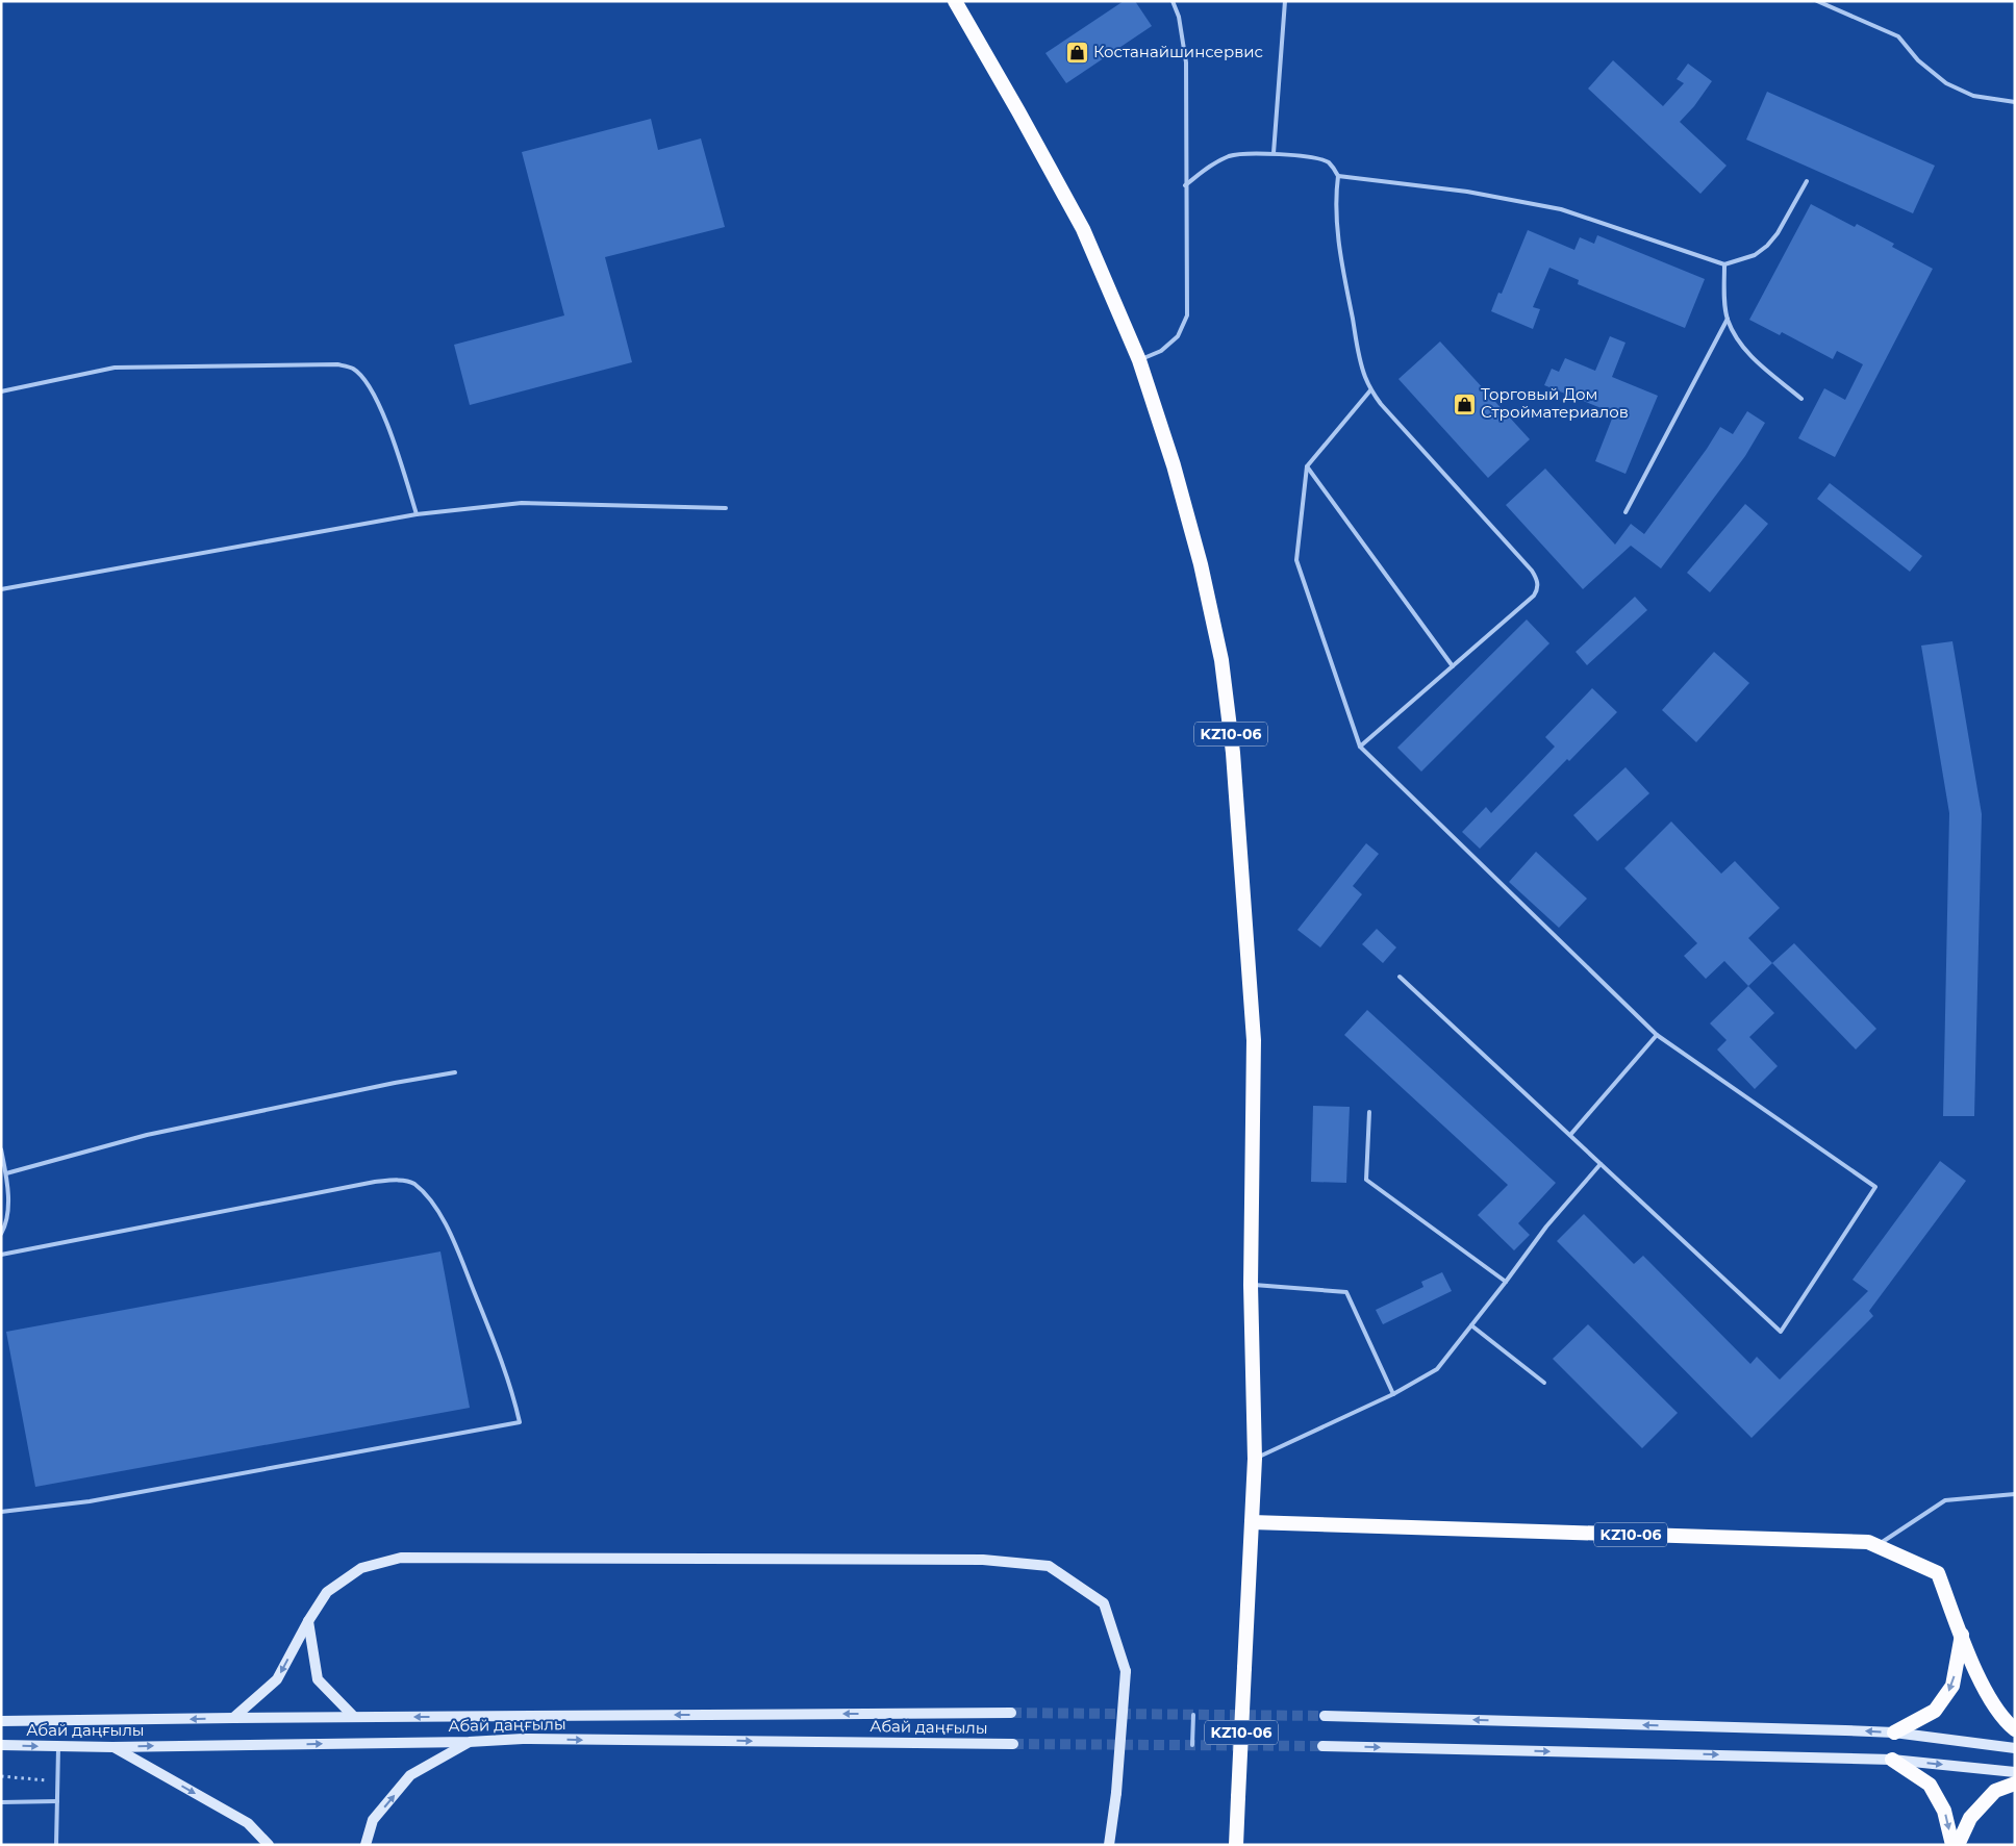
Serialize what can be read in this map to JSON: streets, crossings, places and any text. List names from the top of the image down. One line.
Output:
{"streets":{"highway":["KZ10-06"],"main road":["Абай даңғылы"]},"places":{"shop":["Костанайшинсервис","Торговый Дом Стройматериалов"]}}
